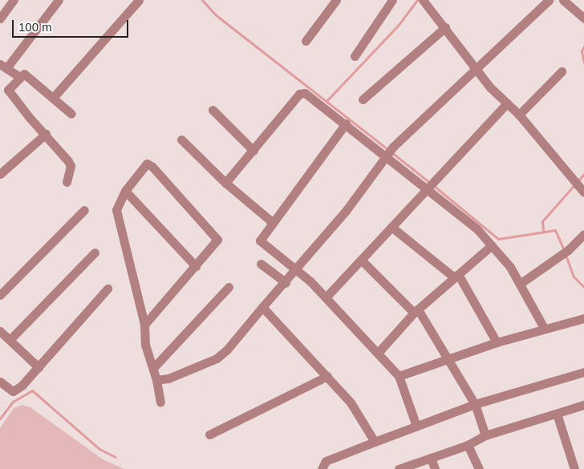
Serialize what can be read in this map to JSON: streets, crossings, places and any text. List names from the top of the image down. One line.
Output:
{"scale_bar":"100 m"}
